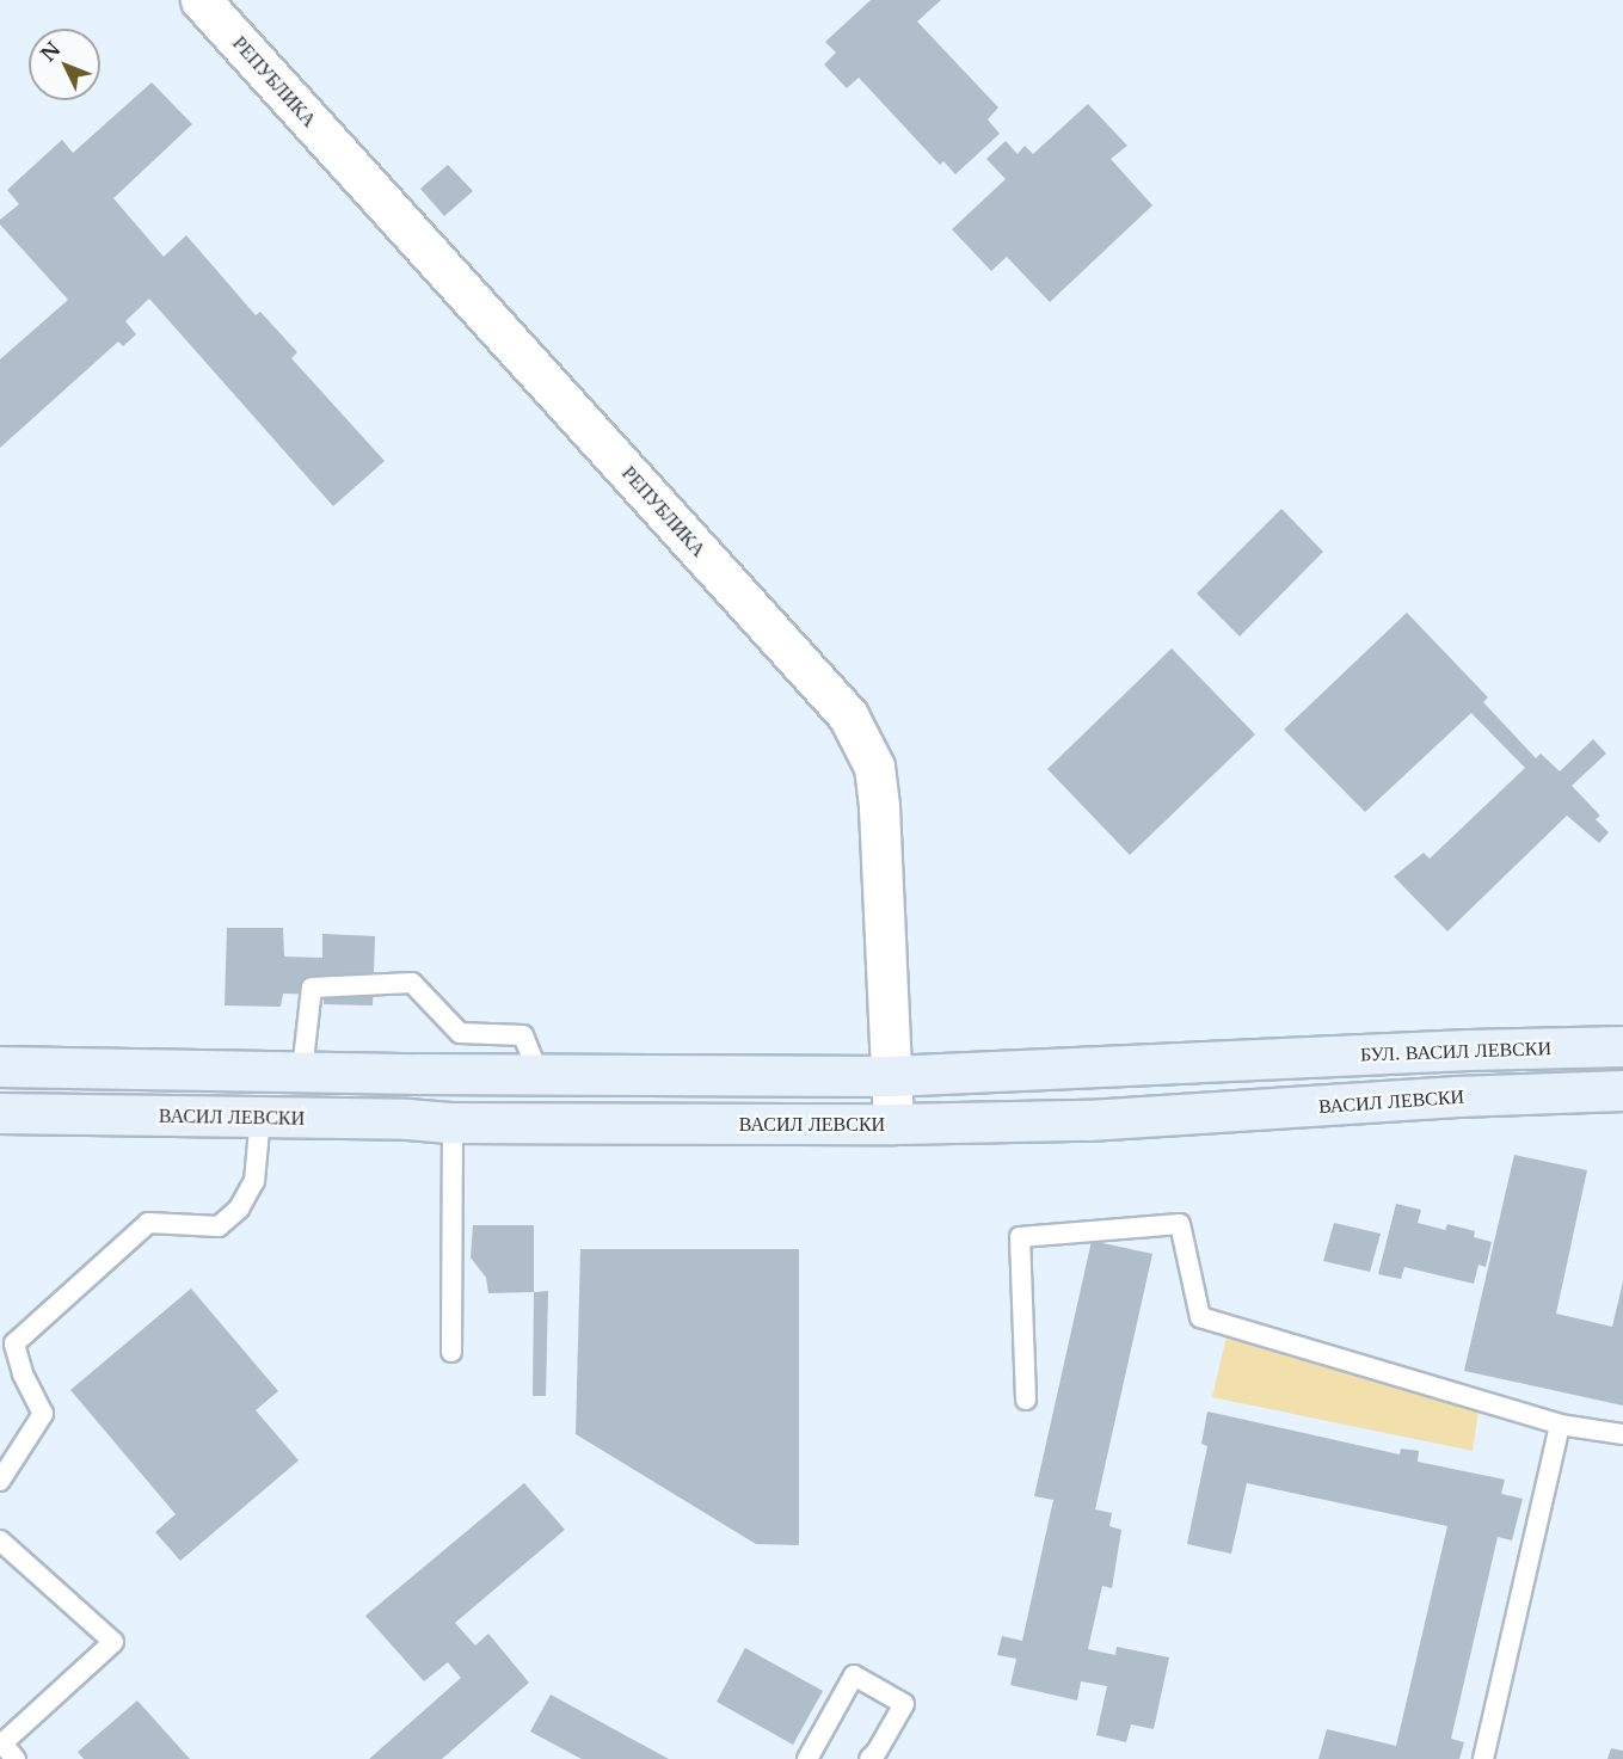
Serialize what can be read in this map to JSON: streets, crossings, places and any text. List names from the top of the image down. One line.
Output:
{"streets":{"main road":["БУЛ. ВАСИЛ ЛЕВСКИ","ВАСИЛ ЛЕВСКИ"],"street":["РЕПУБЛИКА"]},"crossings":[["РЕПУБЛИКА","БУЛ. ВАСИЛ ЛЕВСКИ"],["РЕПУБЛИКА","ВАСИЛ ЛЕВСКИ"]],"north":"top left"}
